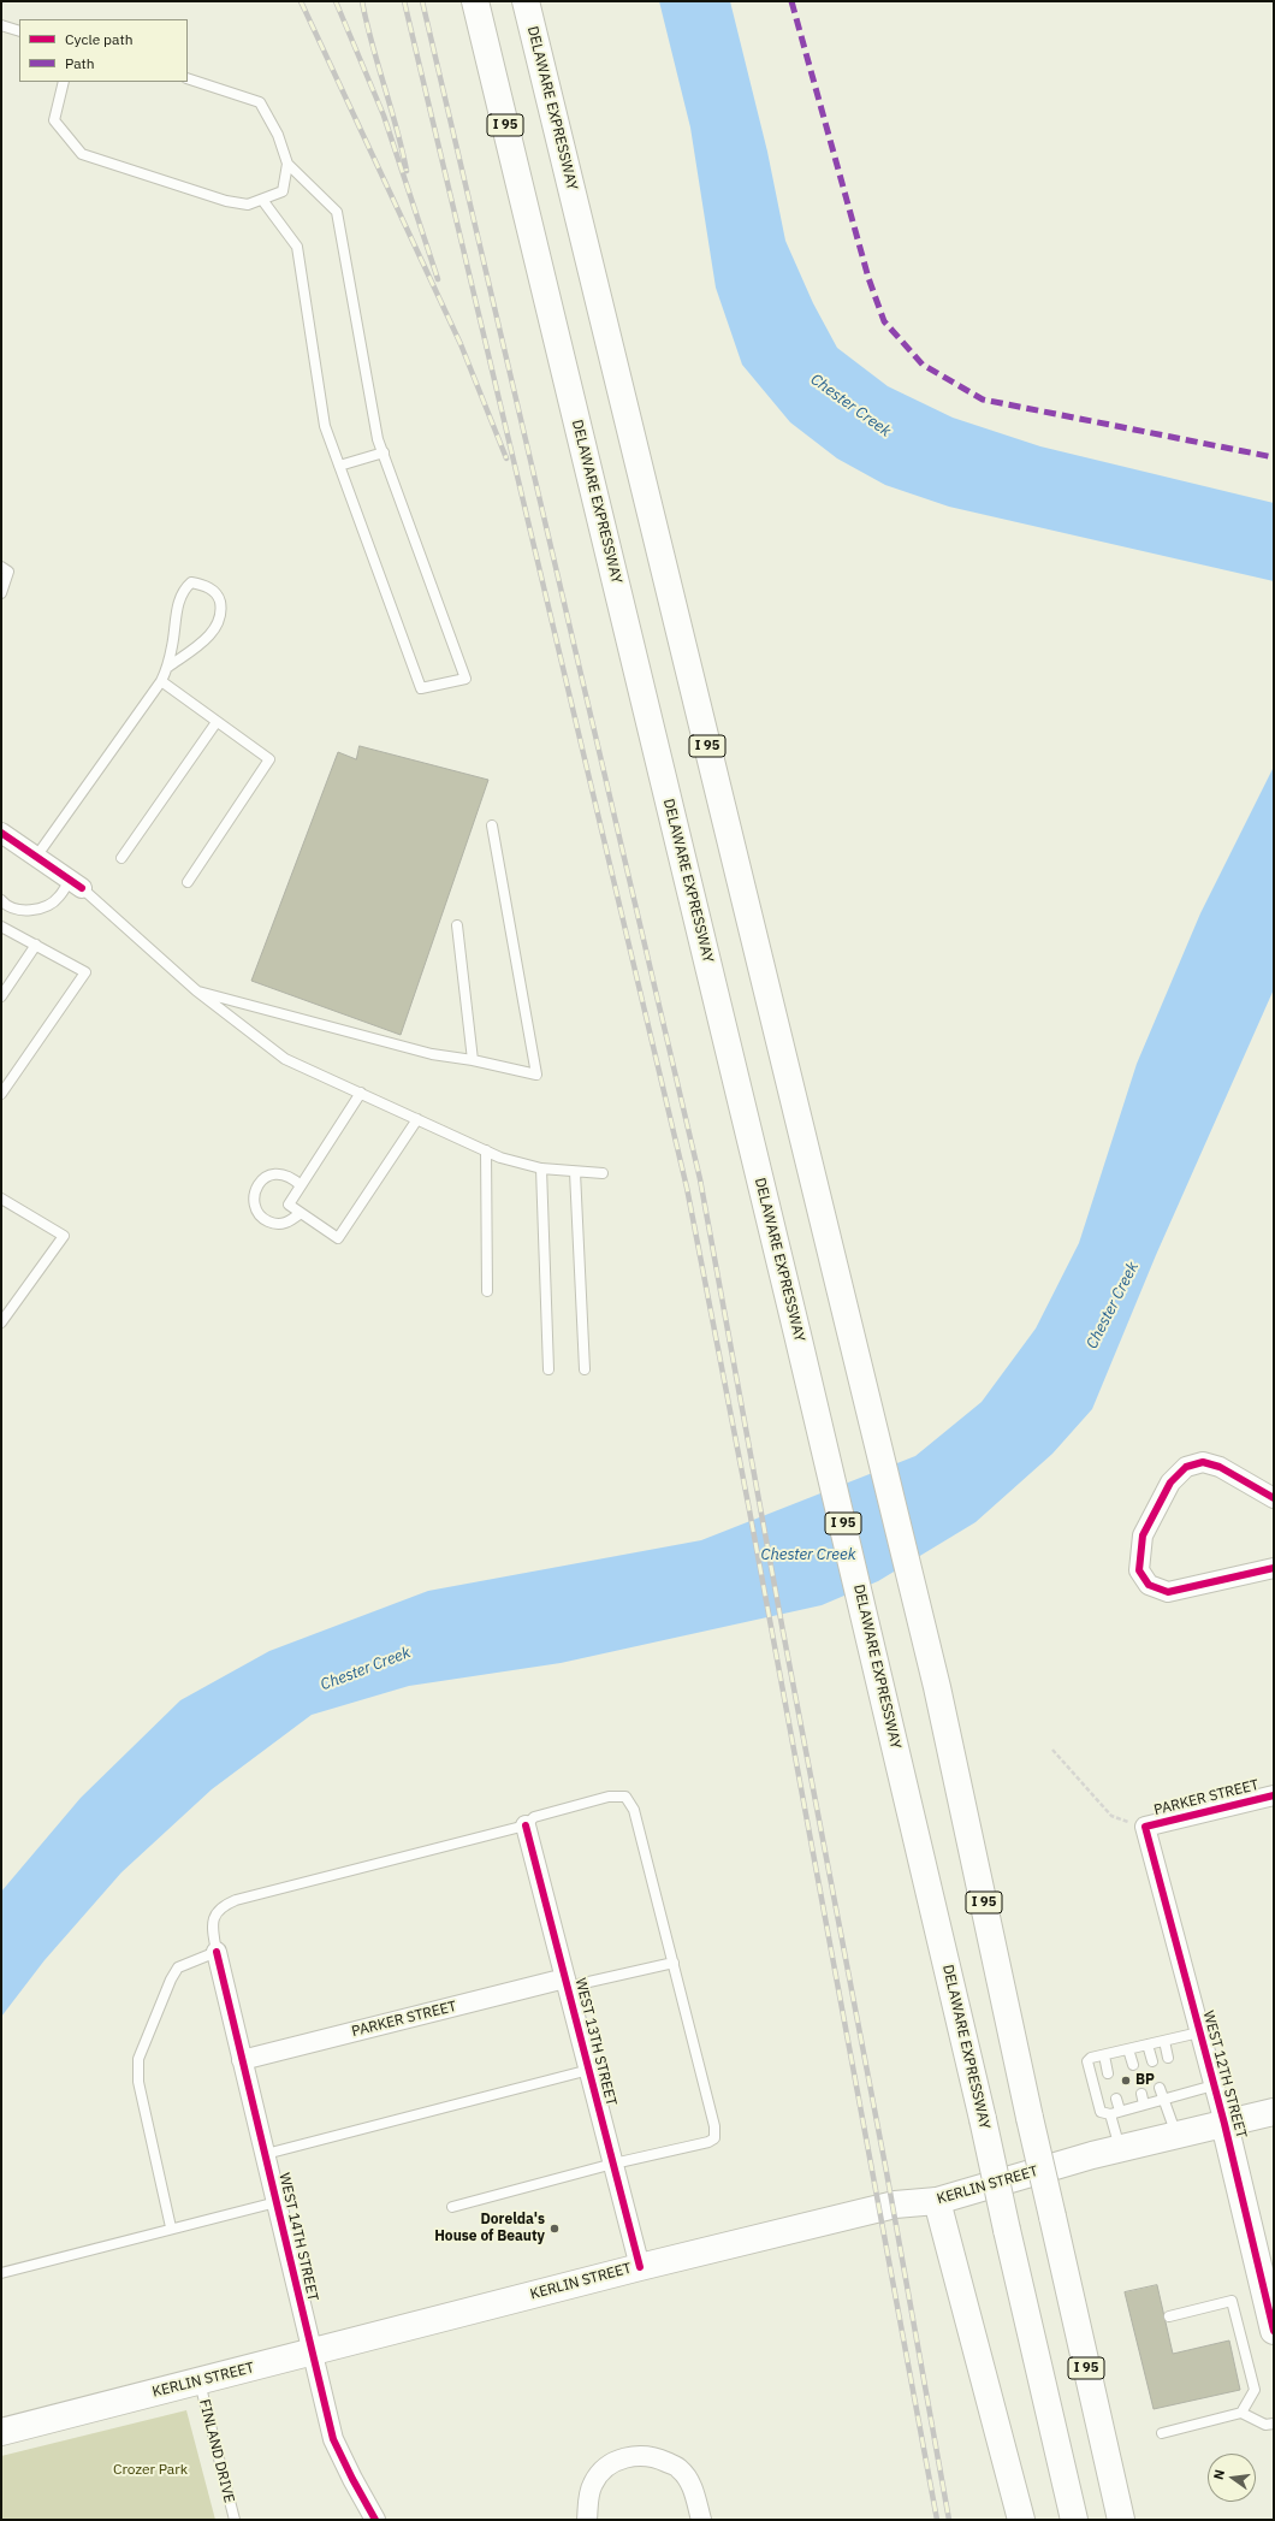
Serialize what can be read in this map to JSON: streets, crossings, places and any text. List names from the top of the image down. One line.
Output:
{"streets":{"main road":["DELAWARE EXPRESSWAY","I 95","WEST 12TH STREET","KERLIN STREET"],"street":["PARKER STREET","WEST 13TH STREET","WEST 14TH STREET"],"lane":["FINLAND DRIVE"]},"crossings":[["PARKER STREET","WEST 13TH STREET"],["PARKER STREET","WEST 12TH STREET"],["PARKER STREET","WEST 14TH STREET"],["WEST 13TH STREET","KERLIN STREET"],["WEST 12TH STREET","KERLIN STREET"],["KERLIN STREET","WEST 14TH STREET"],["KERLIN STREET","FINLAND DRIVE"]],"water":["Chester Creek"],"parks":["Crozer Park"],"places":["BP","Dorelda's House of Beauty"],"legend":["Cycle path","Path"],"north":"left"}
